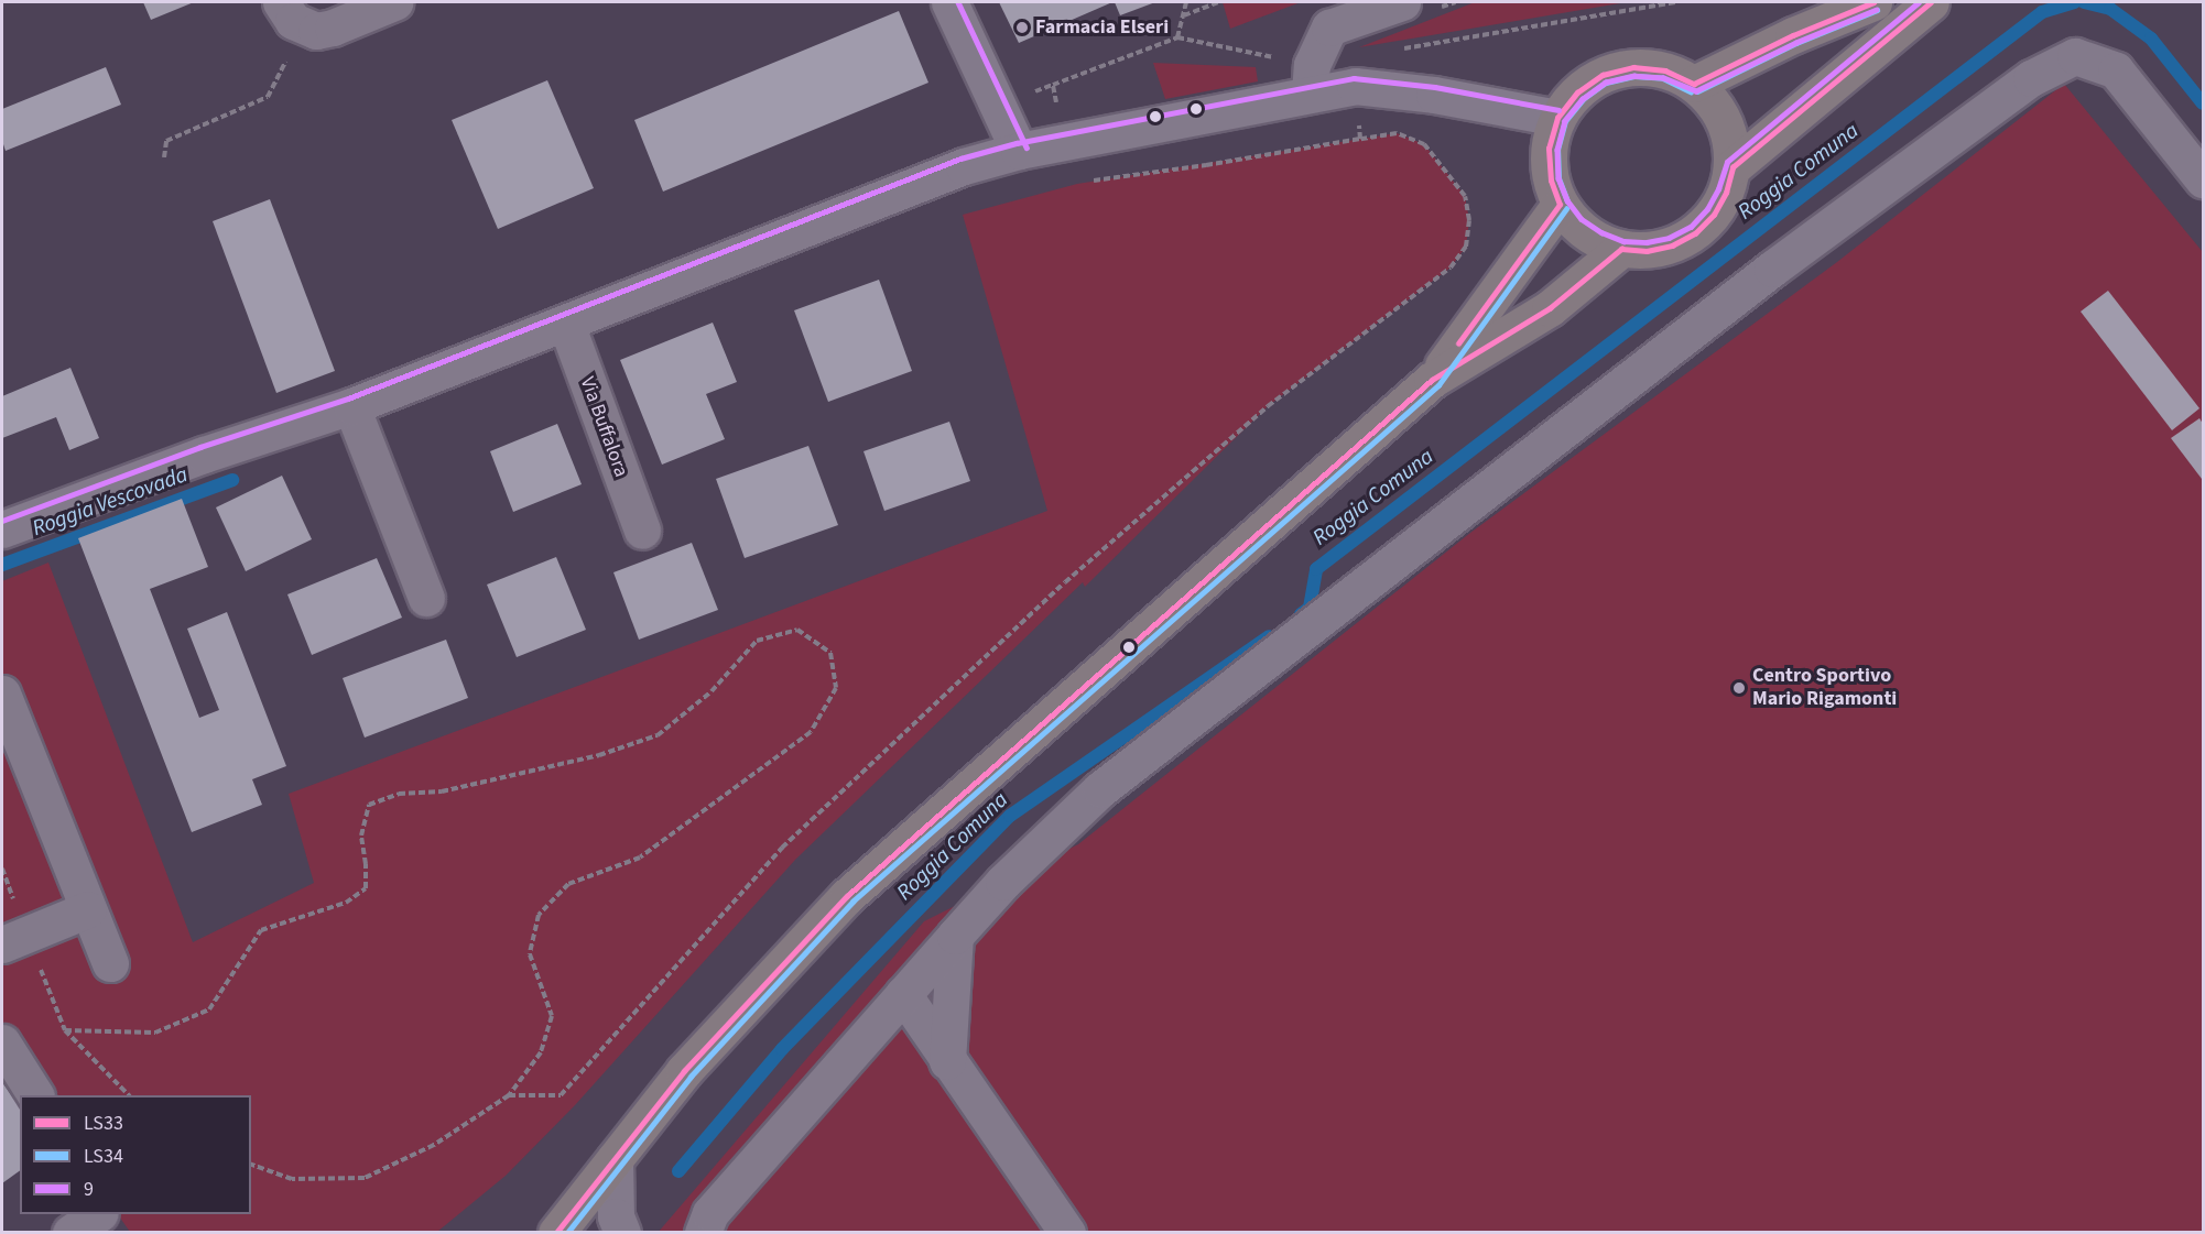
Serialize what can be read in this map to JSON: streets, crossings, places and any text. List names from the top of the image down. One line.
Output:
{"streets":{"street":["Via Buffalora"]},"water":["Roggia Comuna","Roggia Vescovada"],"places":["Farmacia Elseri","Centro Sportivo Mario Rigamonti"],"lines":["transit line LS33","transit line 9","transit line LS34"],"legend":["LS33","LS34","9"]}
